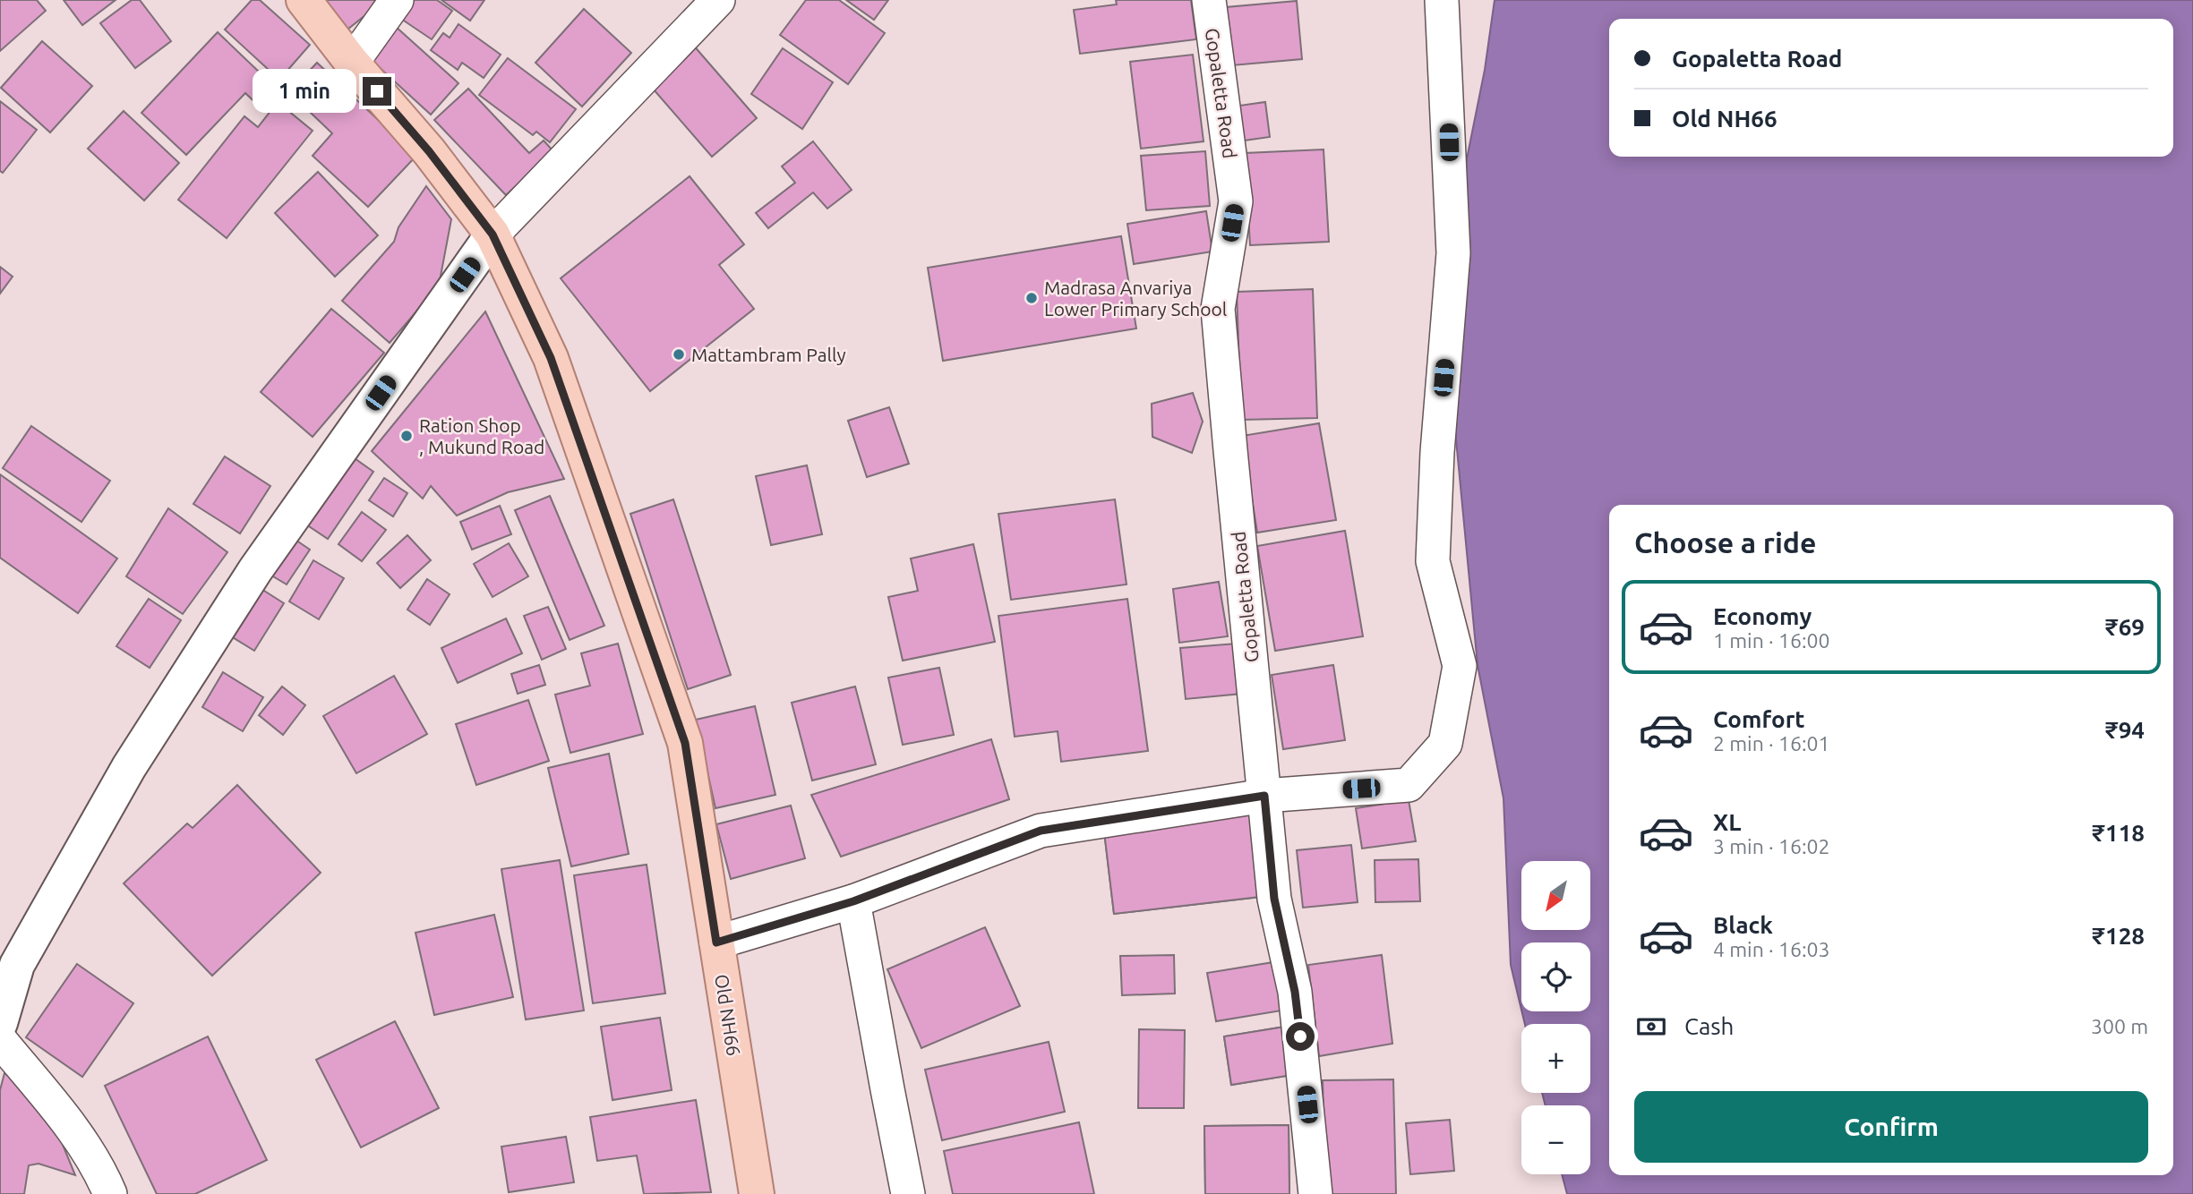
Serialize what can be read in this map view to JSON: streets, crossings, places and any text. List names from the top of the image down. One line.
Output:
{"streets":{"main road":["Old NH66"],"street":["Gopaletta Road"]},"places":["Madrasa Anvariya Lower Primary School","Mattambram Pally","Ration Shop , Mukund Road"],"north":"bottom left","page":{"banner":["Gopaletta Road","Old NH66"],"bubble":"1 min","heading":"Choose a ride","list":[{"name":"Economy","note":"1 min · 16:00","value":"₹69"},{"name":"Comfort","note":"2 min · 16:01","value":"₹94"},{"name":"XL","note":"3 min · 16:02","value":"₹118"},{"name":"Black","note":"4 min · 16:03","value":"₹128"}],"map_buttons":["+","−"],"pay":["Cash","300 m"],"buttons":"Confirm"}}
